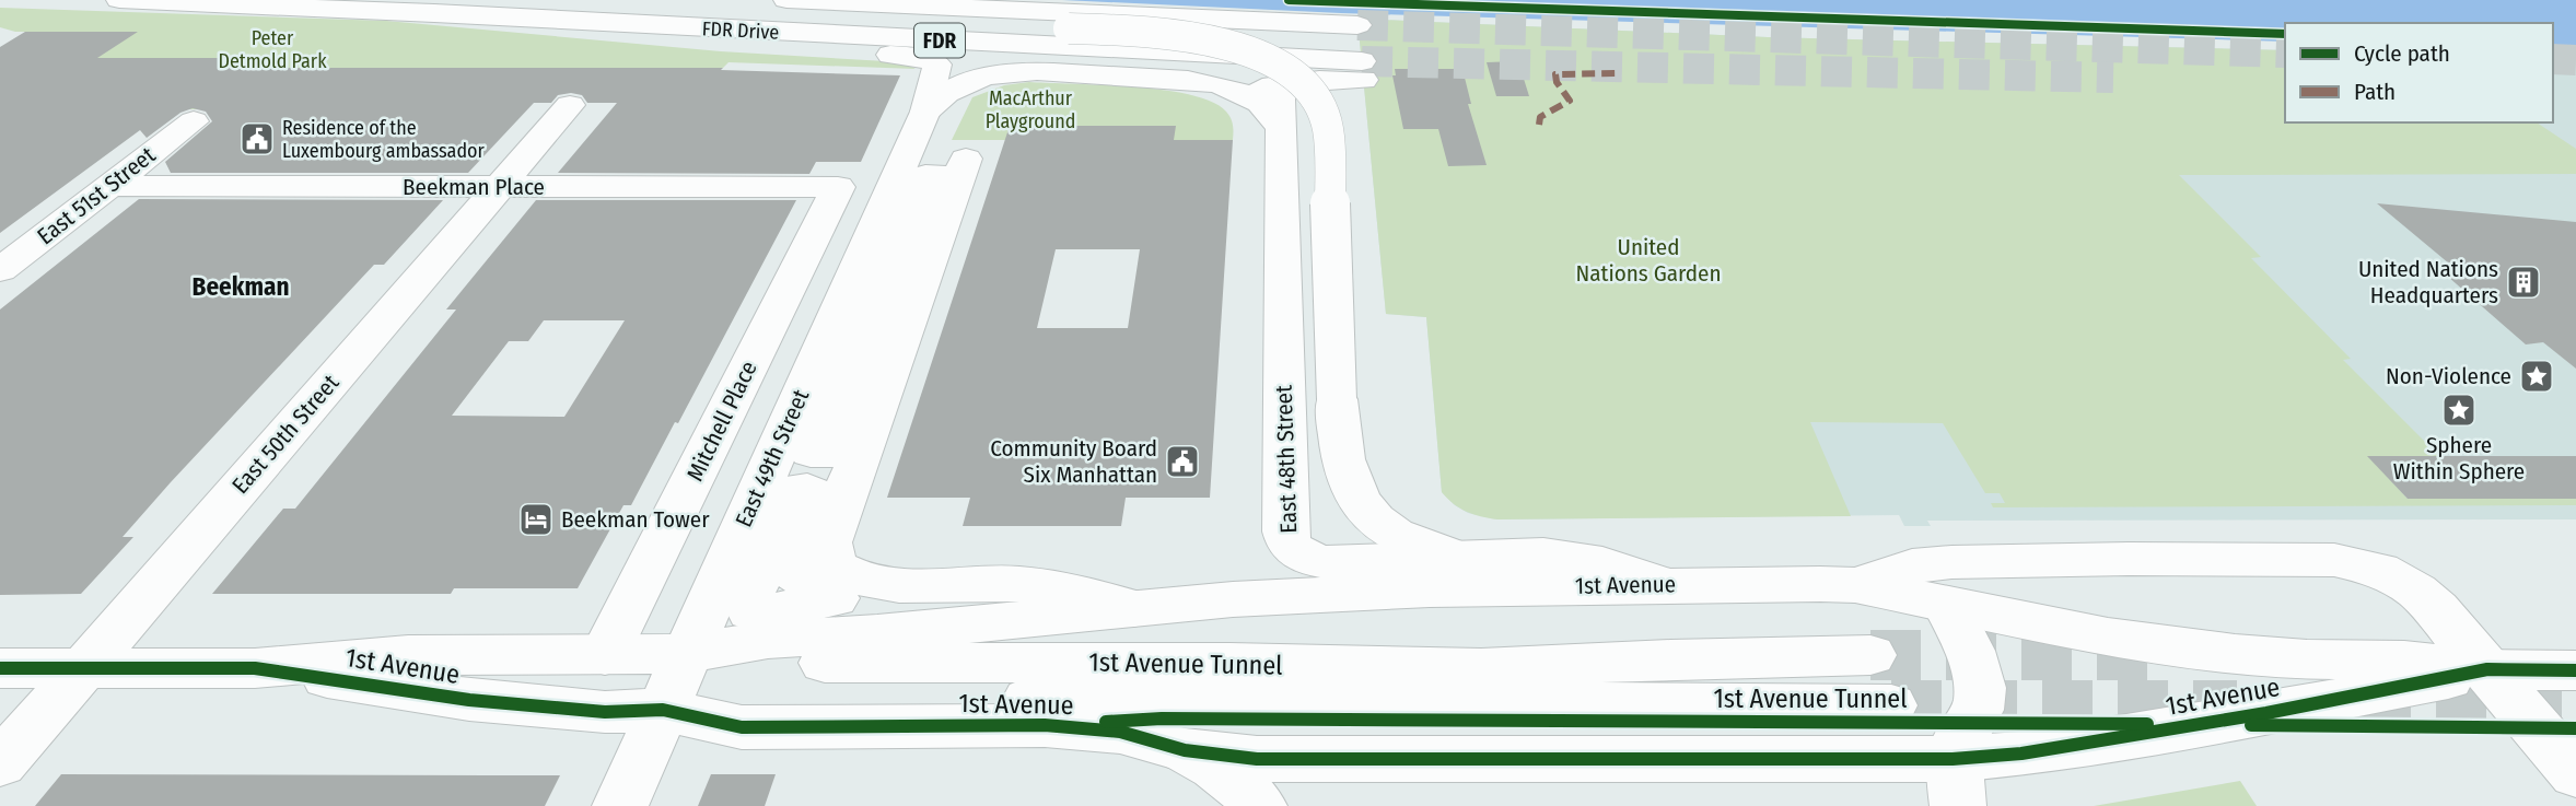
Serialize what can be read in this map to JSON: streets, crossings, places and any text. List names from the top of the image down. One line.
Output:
{"streets":{"main road":["FDR Drive","FDR","Beekman Place","East 51st Street","Mitchell Place","East 50th Street","East 49th Street","East 48th Street","1st Avenue","1st Avenue Tunnel"]},"crossings":[["FDR Drive","East 48th Street"],["Beekman Place","East 51st Street"],["Beekman Place","Mitchell Place"],["Beekman Place","East 50th Street"],["Mitchell Place","1st Avenue"],["East 50th Street","1st Avenue"],["East 49th Street","1st Avenue"],["East 49th Street","1st Avenue Tunnel"],["East 48th Street","1st Avenue"],["1st Avenue","1st Avenue Tunnel"]],"districts":["Beekman"],"parks":["Peter Detmold Park","MacArthur Playground","United Nations Garden"],"places":{"public building":["Residence of the Luxembourg ambassador","Community Board Six Manhattan"],"building":["United Nations Headquarters"],"place":["Non-Violence","Sphere Within Sphere"],"hotel":["Beekman Tower"]},"legend":["Cycle path","Path"]}
